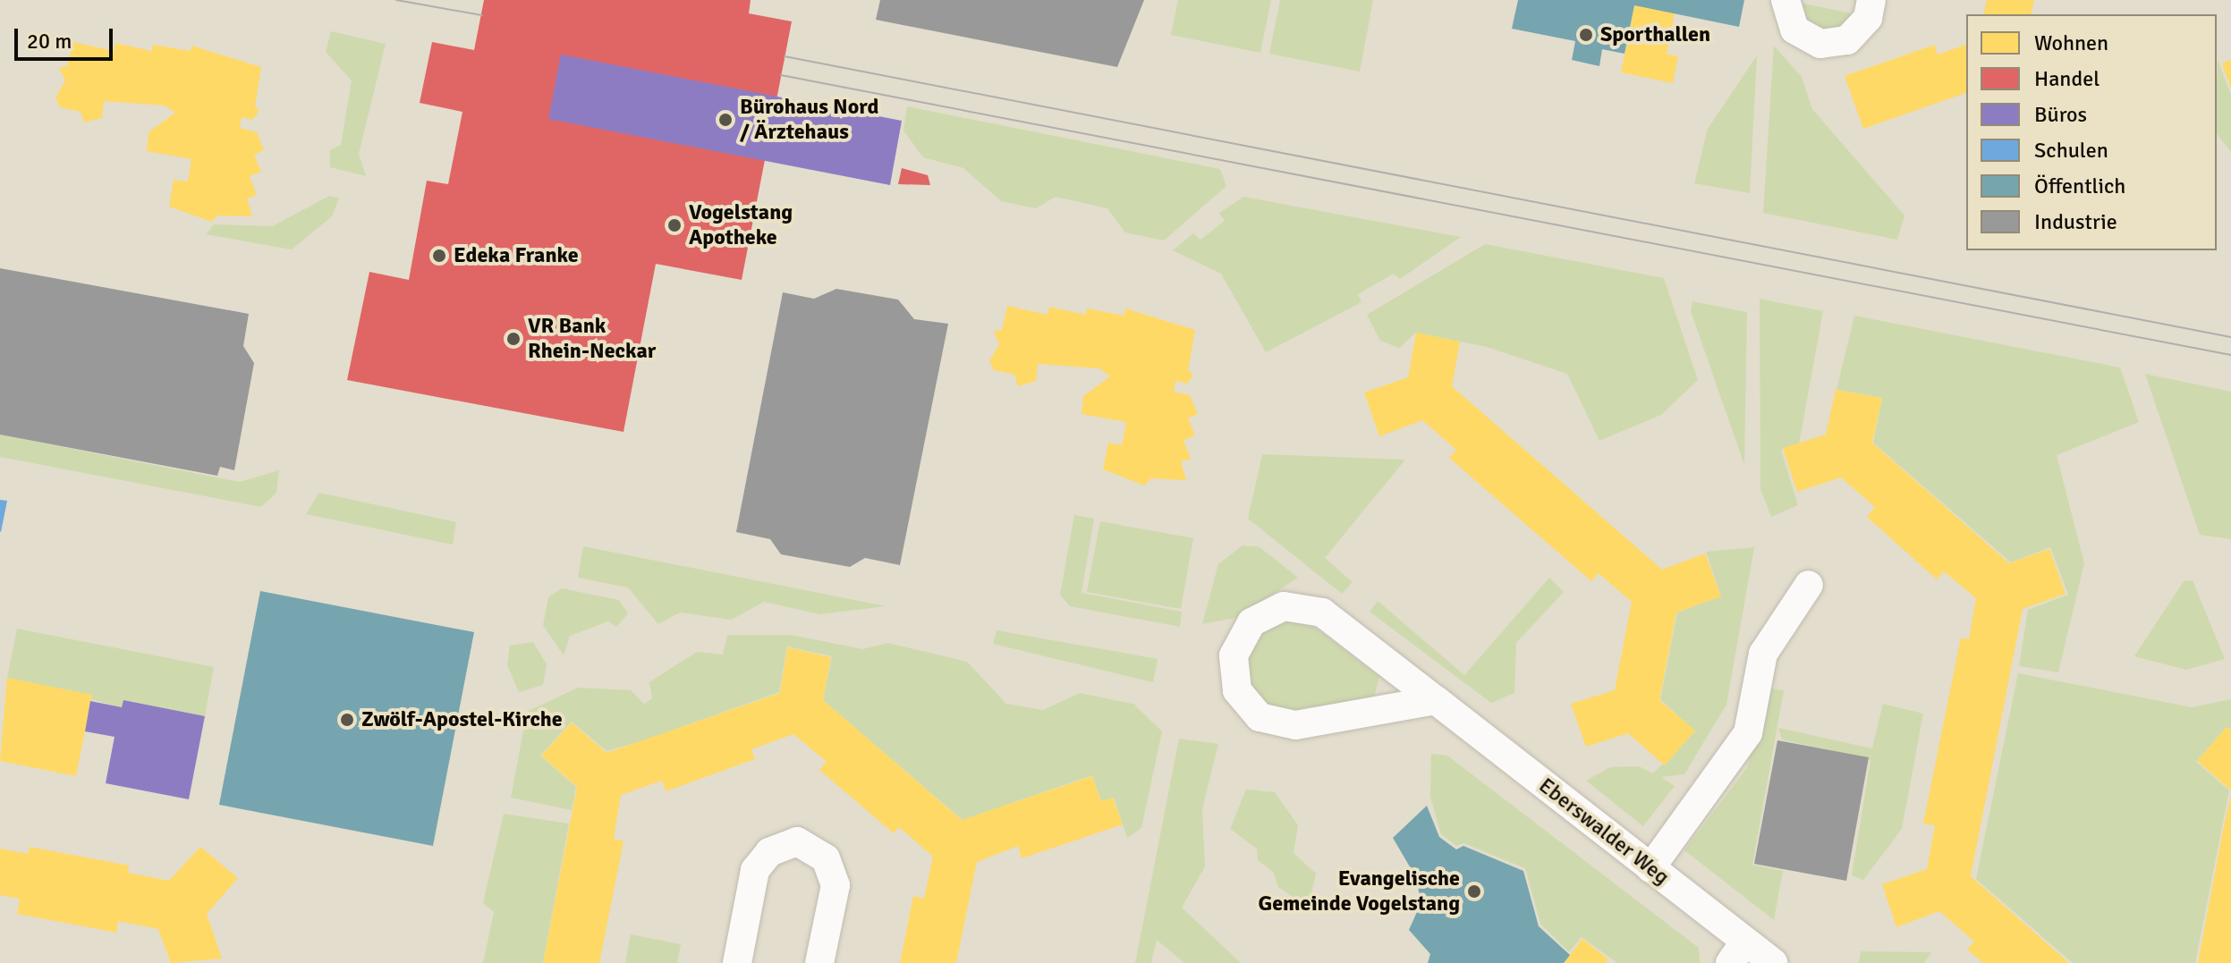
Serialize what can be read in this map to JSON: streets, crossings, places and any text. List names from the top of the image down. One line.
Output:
{"streets":{"street":["Eberswalder Weg"]},"places":["Sporthallen","Bürohaus Nord / Ärztehaus","Vogelstang Apotheke","Edeka Franke","VR Bank Rhein-Neckar","Zwölf-Apostel-Kirche","Evangelische Gemeinde Vogelstang"],"legend":["Wohnen","Handel","Büros","Schulen","Öffentlich","Industrie"],"scale_bar":"20 m"}
